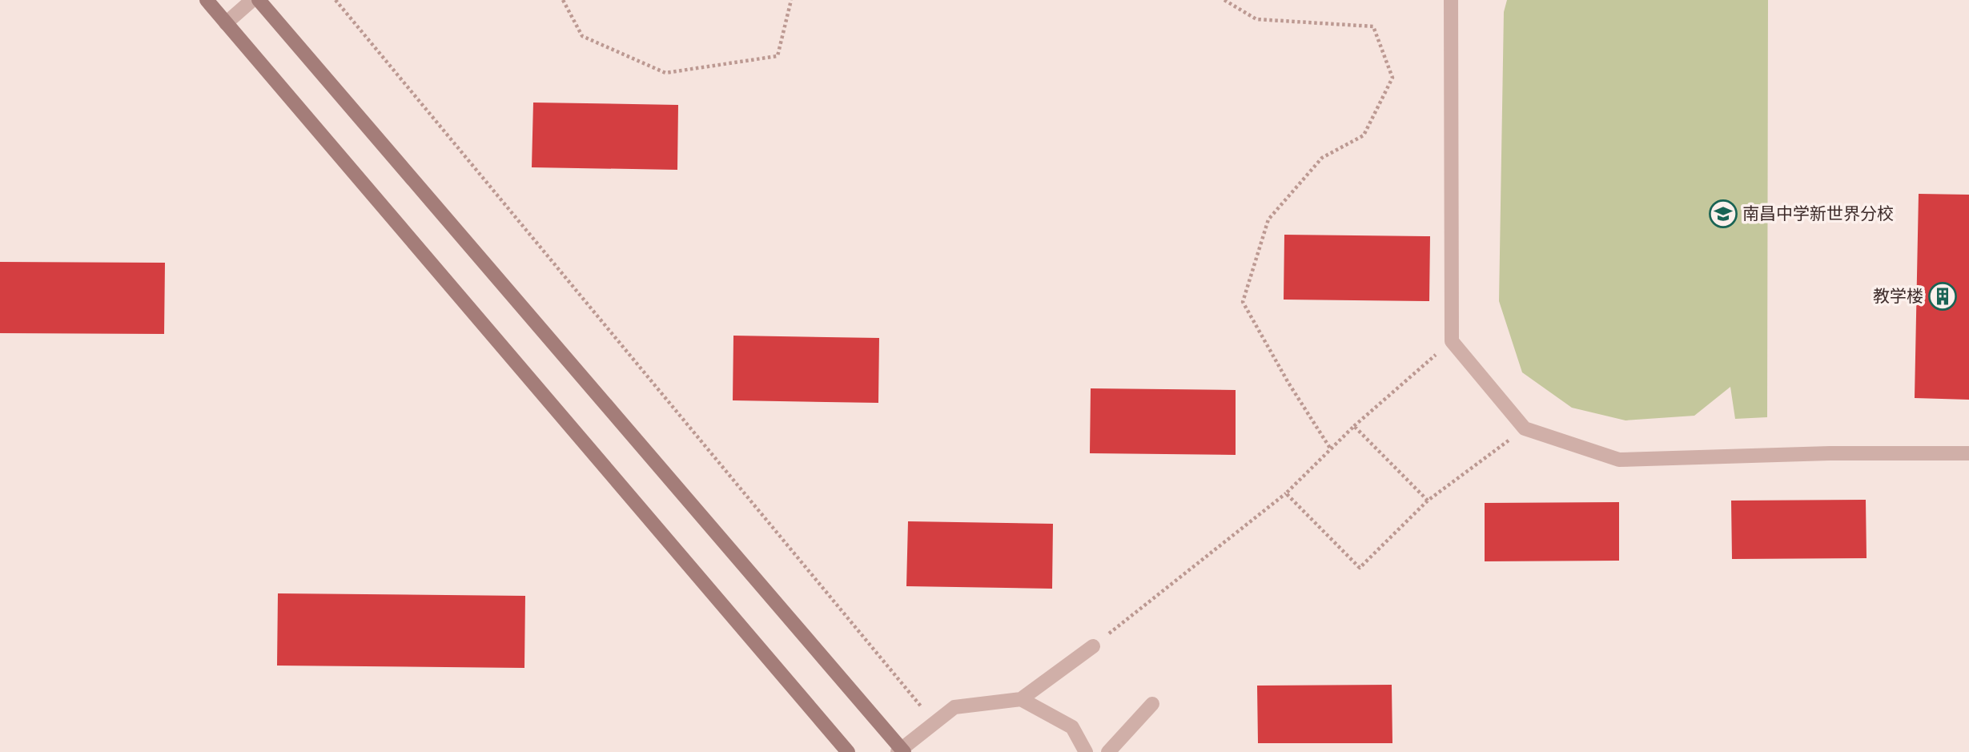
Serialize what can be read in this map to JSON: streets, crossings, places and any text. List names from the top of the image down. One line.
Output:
{"places":{"school or university":["南昌中学新世界分校"],"building":["教学楼"]}}
